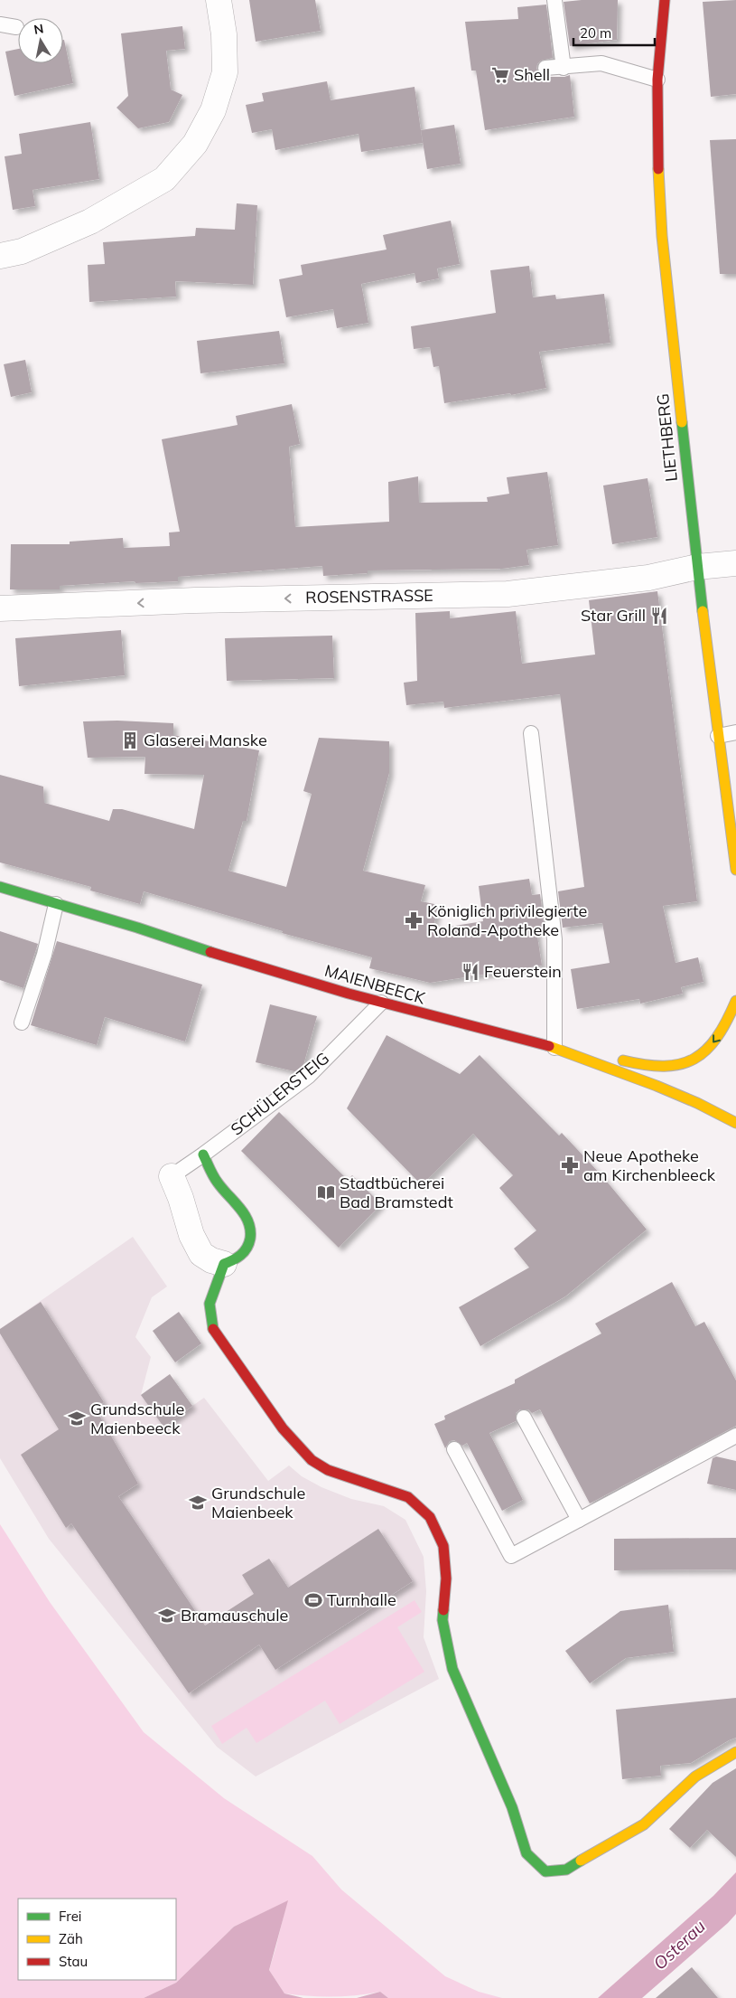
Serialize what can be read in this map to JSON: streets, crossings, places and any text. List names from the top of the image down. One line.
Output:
{"streets":{"street":["LIETHBERG","ROSENSTRASSE","MAIENBEECK"],"lane":["SCHÜLERSTEIG"]},"crossings":[["LIETHBERG","ROSENSTRASSE"],["MAIENBEECK","SCHÜLERSTEIG"]],"one_way":["ROSENSTRASSE"],"water":["Osterau"],"places":{"supermarket":["Shell"],"restaurant":["Star Grill","Feuerstein"],"building":["Glaserei Manske"],"pharmacy":["Königlich privilegierte Roland-Apotheke","Neue Apotheke am Kirchenbleeck"],"library":["Stadtbücherei Bad Bramstedt"],"school or university":["Grundschule Maienbeeck","Grundschule Maienbeek","Bramauschule"],"sports":["Turnhalle"]},"legend":["Frei","Zäh","Stau"],"scale_bar":"20 m","north":"top"}
